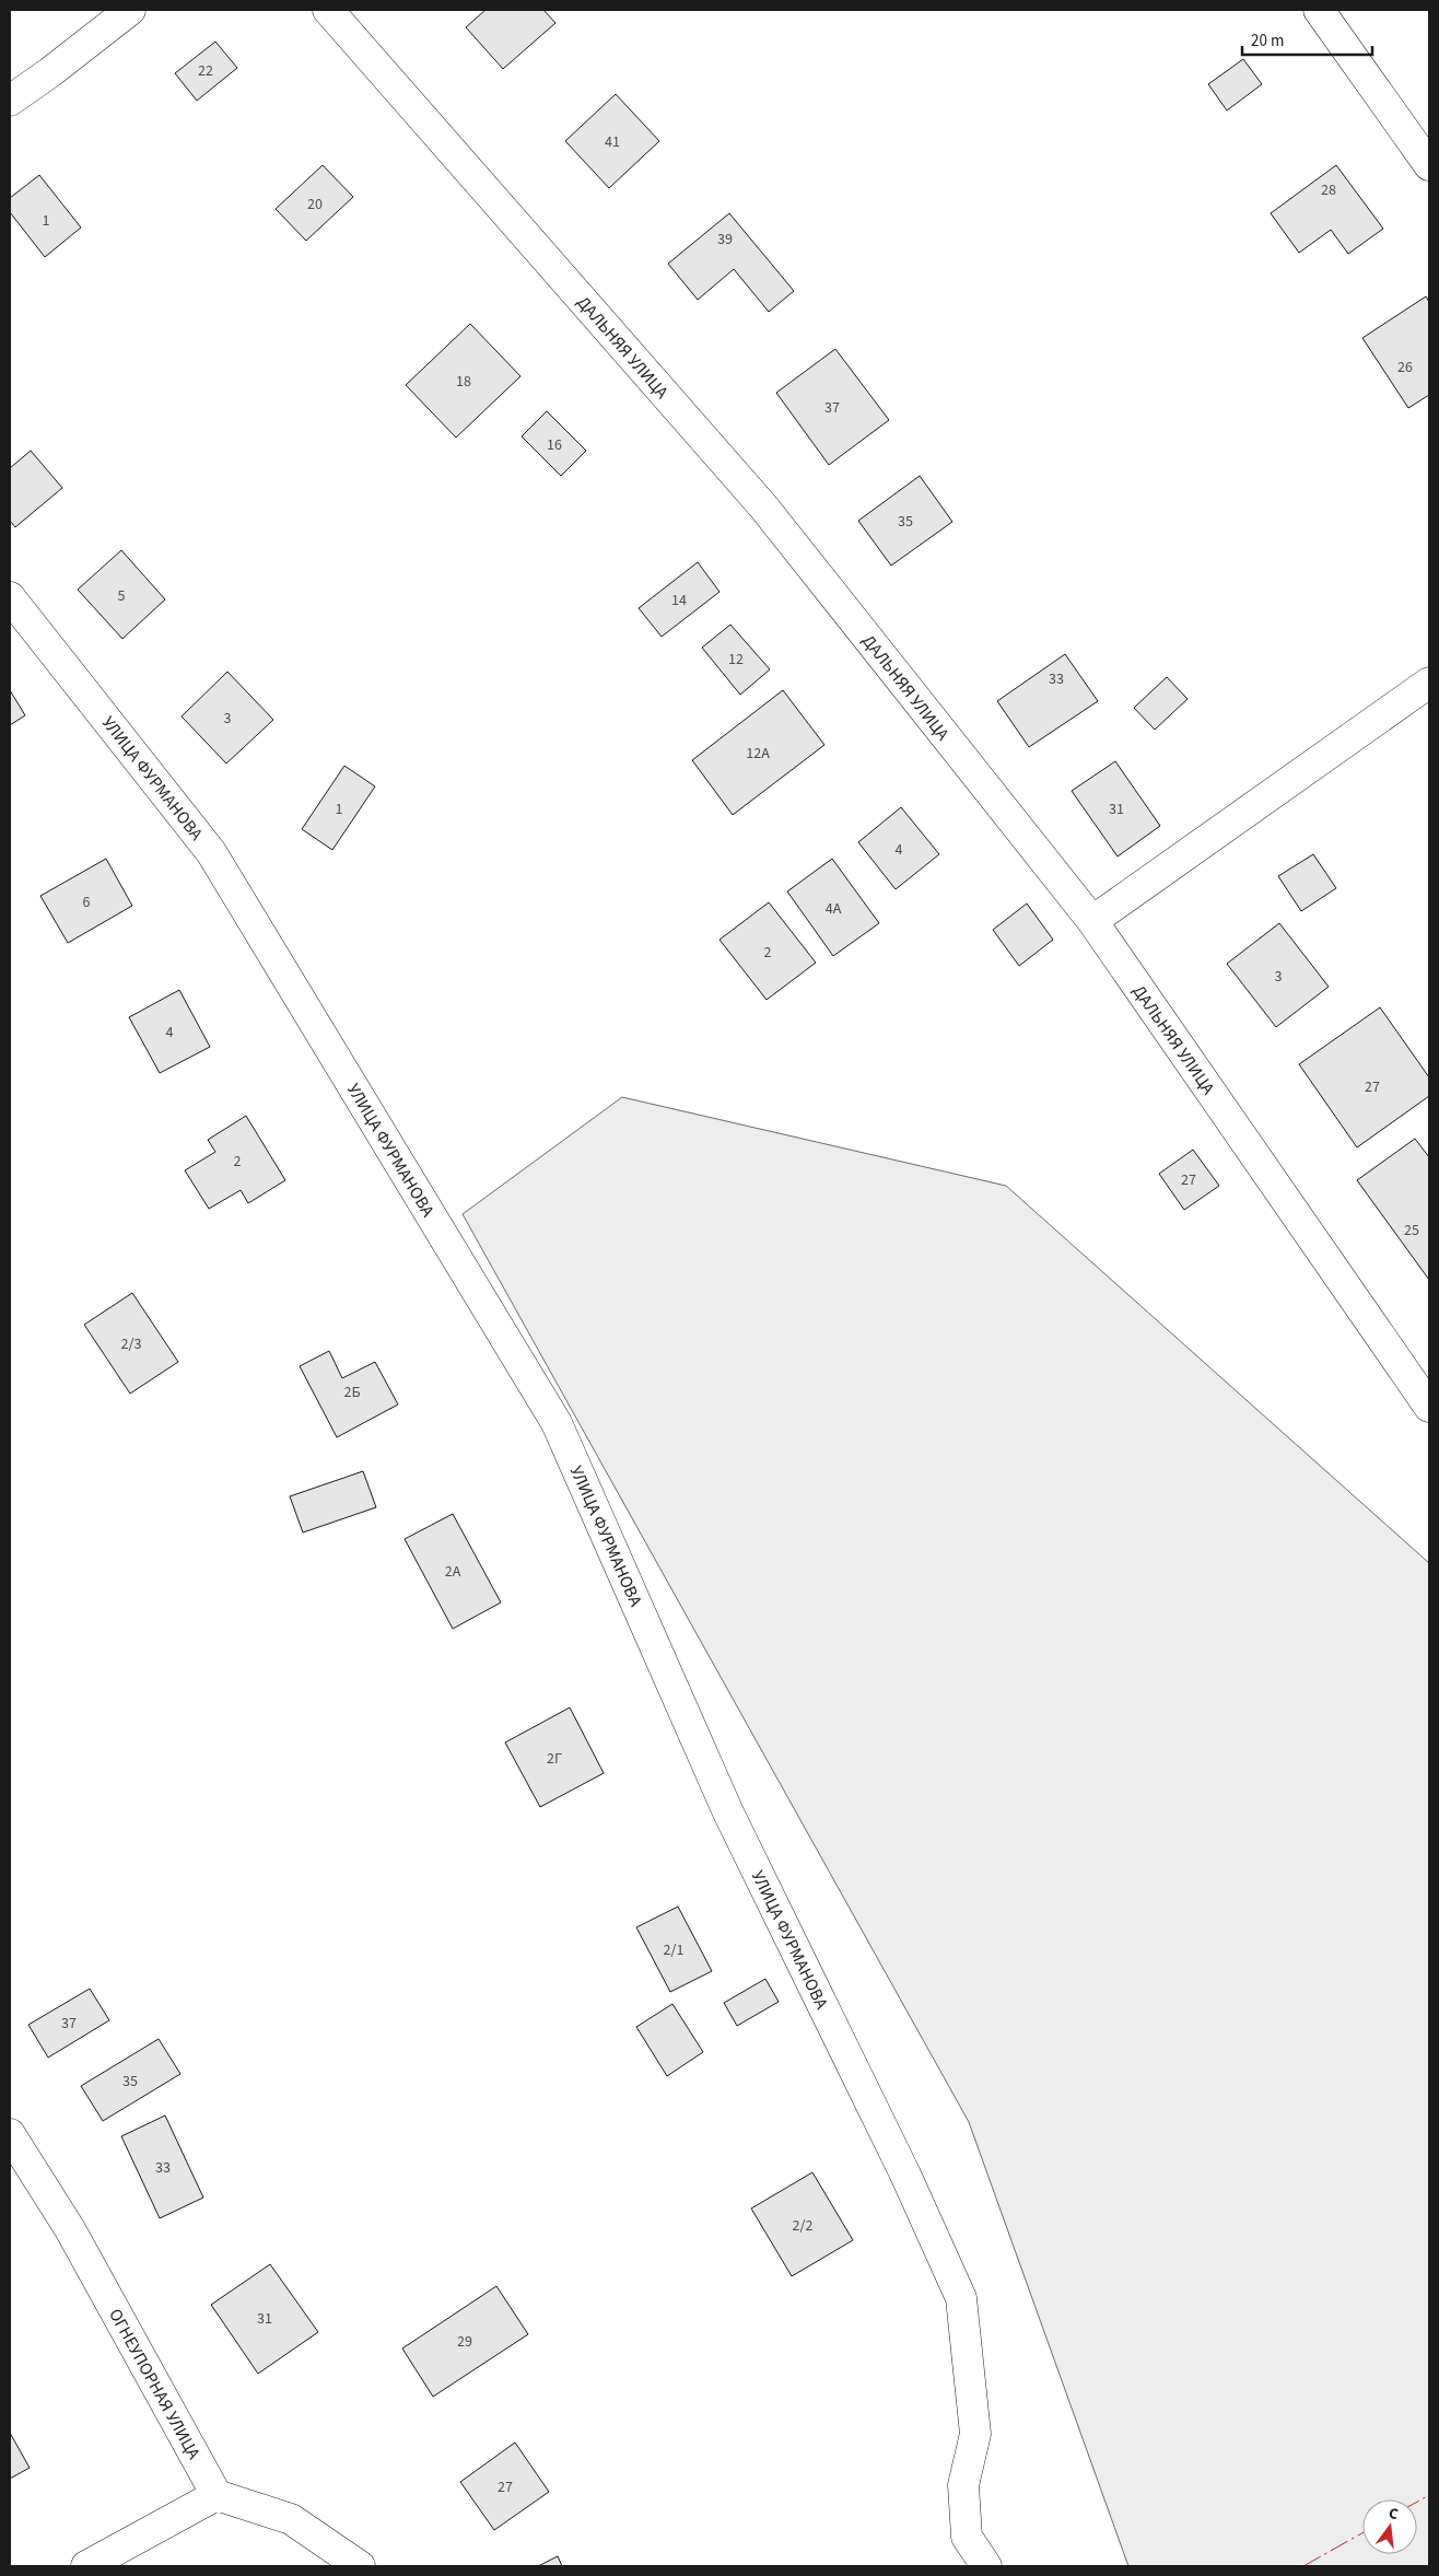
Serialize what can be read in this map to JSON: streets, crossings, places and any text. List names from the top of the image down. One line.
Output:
{"streets":{"street":["ДАЛЬНЯЯ УЛИЦА","УЛИЦА ФУРМАНОВА","ОГНЕУПОРНАЯ УЛИЦА"]},"house_numbers":["22","41","28","20","1","39","26","18","37","16","35","5","14","12","33","3","12А","1","31","4","6","4А","2","3","4","27","2","27","25","2/3","2Б","2А","2Г","2/1","37","35","33","2/2","31","29","27"],"scale_bar":"20 m","north":"top"}
